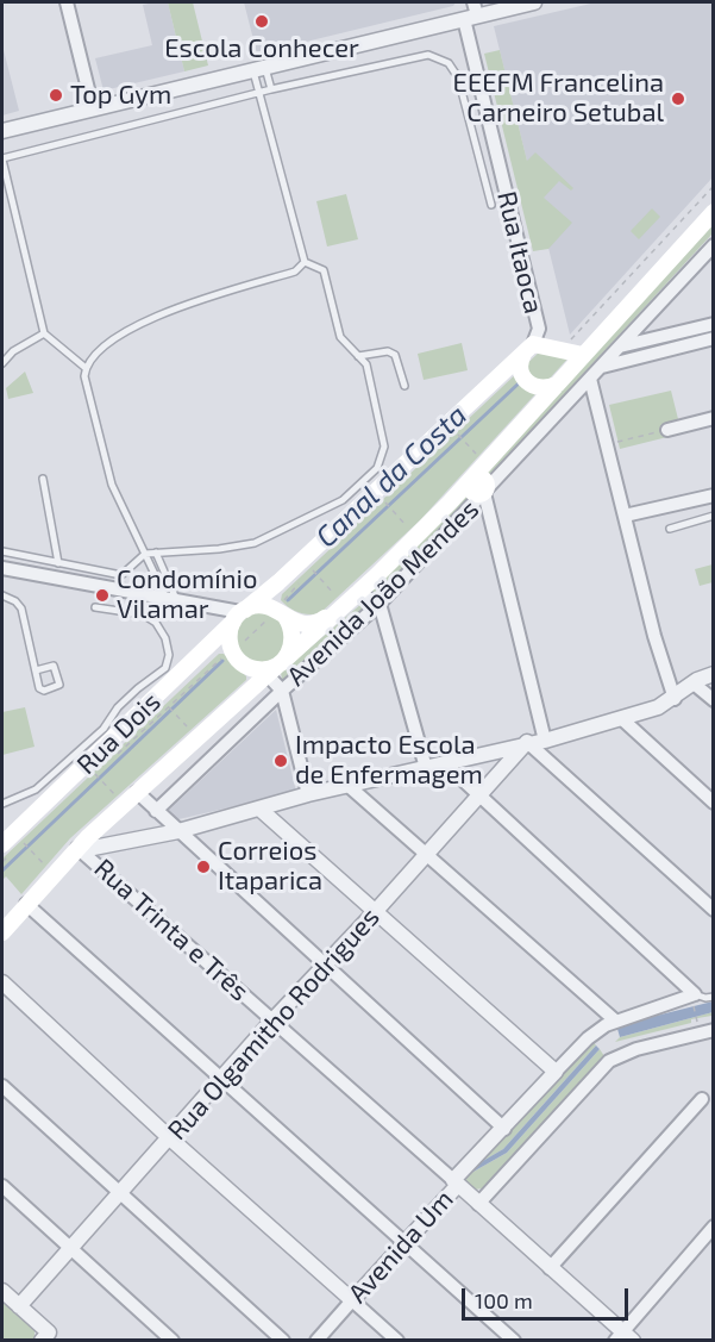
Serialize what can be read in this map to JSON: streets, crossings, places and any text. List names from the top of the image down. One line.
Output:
{"streets":{"main road":["Rua Itaoca","Avenida João Mendes","Rua Dois"],"street":["Rua Trinta e Três","Rua Olgamitho Rodrigues","Avenida Um"]},"crossings":[["Rua Itaoca","Avenida João Mendes"],["Rua Itaoca","Rua Dois"],["Avenida João Mendes","Rua Dois"],["Avenida João Mendes","Rua Trinta e Três"],["Rua Trinta e Três","Rua Olgamitho Rodrigues"],["Rua Trinta e Três","Avenida Um"]],"water":["Canal da Costa"],"places":["Escola Conhecer","Top Gym","EEEFM Francelina Carneiro Setubal","Condomínio Vilamar","Impacto Escola de Enfermagem","Correios Itaparica"],"scale_bar":"100 m"}
